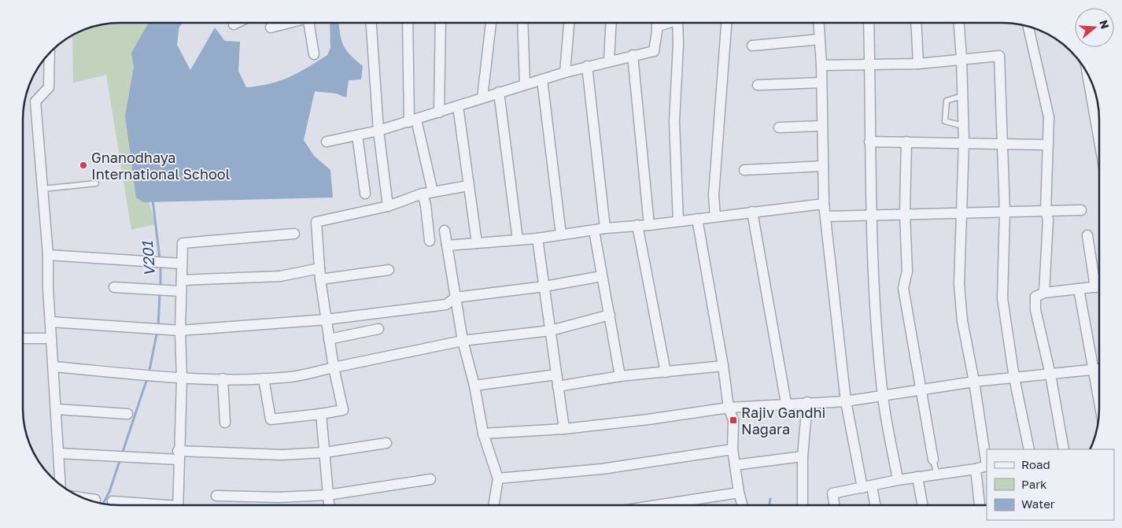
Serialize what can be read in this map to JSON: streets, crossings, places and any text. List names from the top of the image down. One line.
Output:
{"water":["V201"],"places":{"other":["Gnanodhaya International School"],"transit":["Rajiv Gandhi Nagara"]},"legend":["Road","Park","Water"],"north":"right"}
